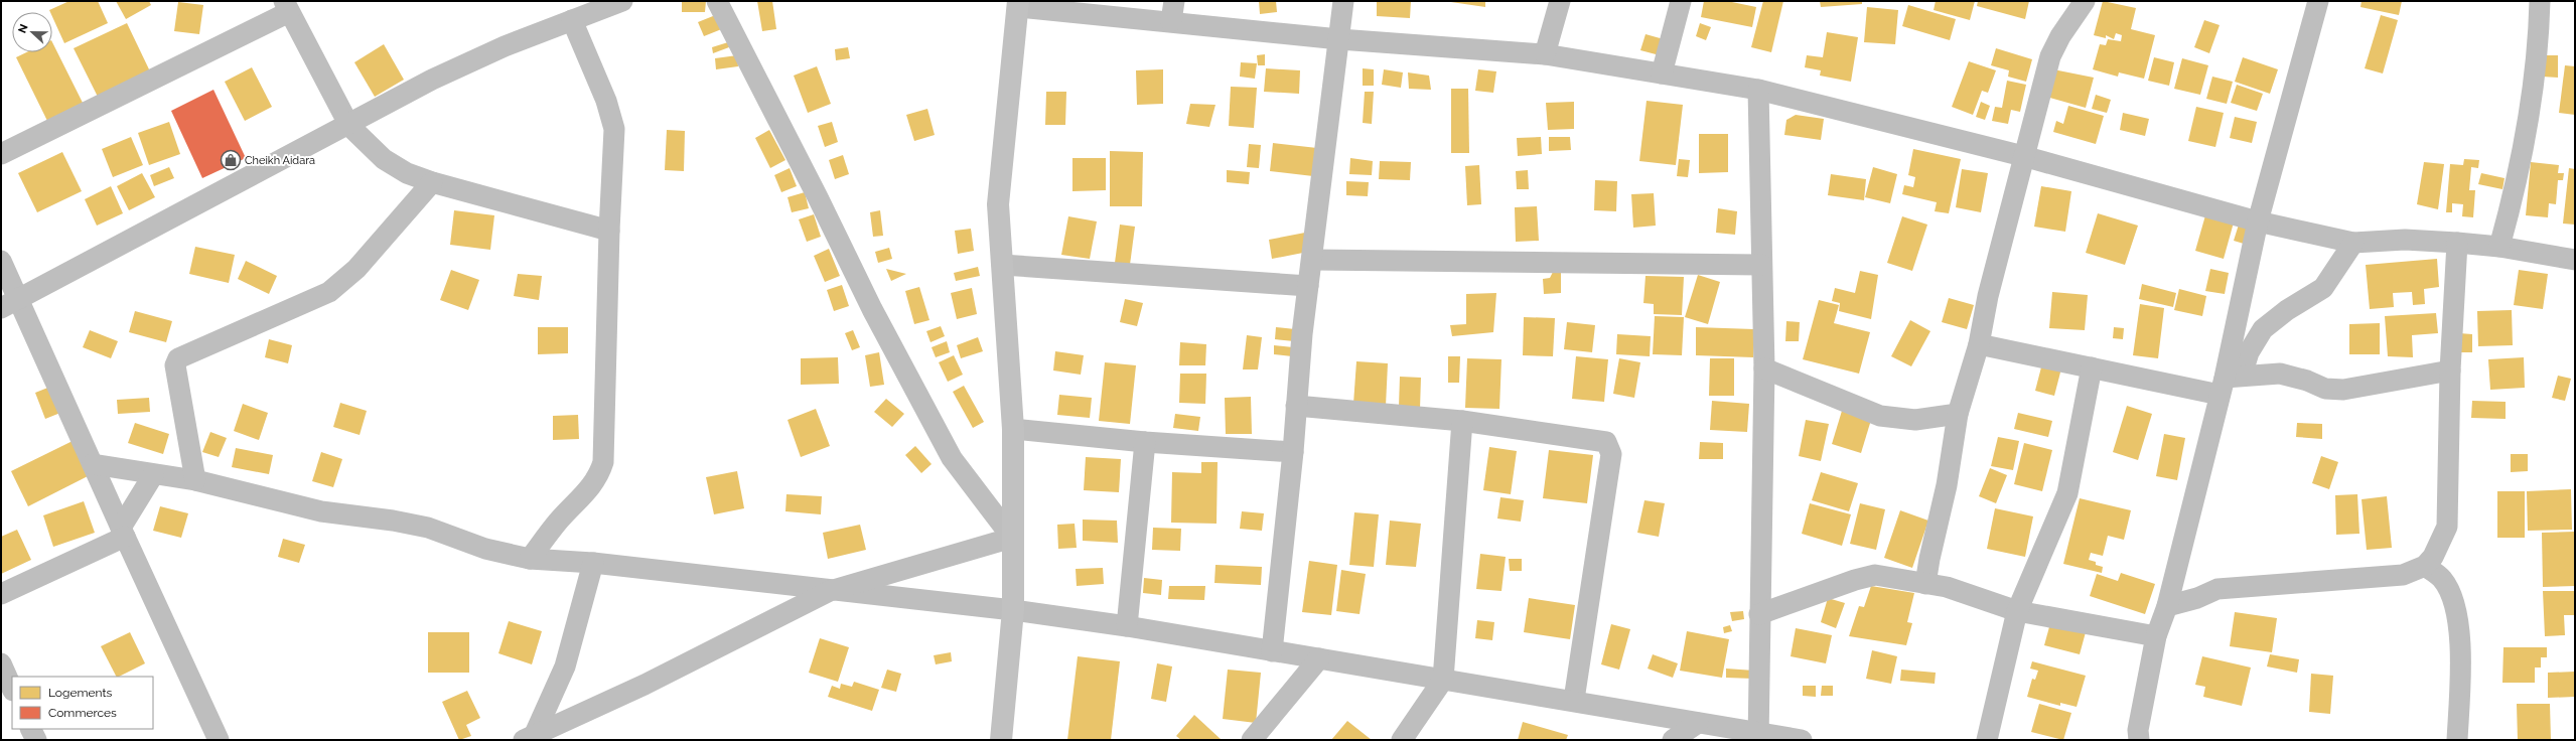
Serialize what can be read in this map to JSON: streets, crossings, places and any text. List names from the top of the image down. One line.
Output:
{"places":{"shop":["Cheikh Aidara"]},"legend":["Logements","Commerces"],"north":"left"}
